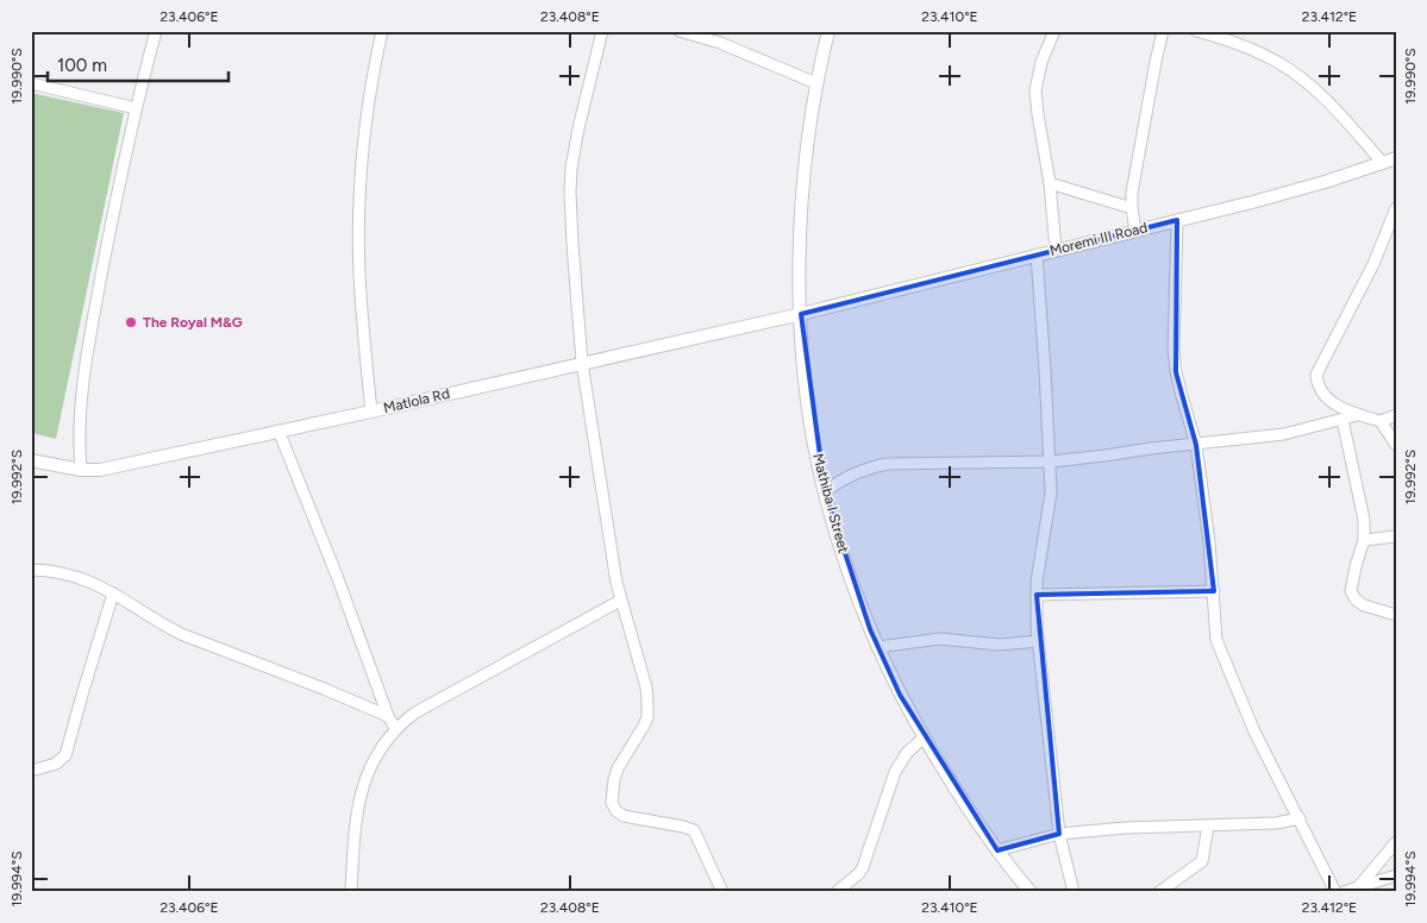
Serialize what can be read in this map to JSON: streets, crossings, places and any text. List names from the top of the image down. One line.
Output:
{"streets":{"street":["Moremi III Road","Matlola Rd","Mathiba I Street"]},"crossings":[["Moremi III Road","Matlola Rd"],["Moremi III Road","Mathiba I Street"],["Matlola Rd","Mathiba I Street"]],"places":["The Royal M&G"],"scale_bar":"100 m","coordinates":["23.406°E","23.408°E","23.410°E","23.412°E","19.990°S","19.992°S","19.994°S"]}
